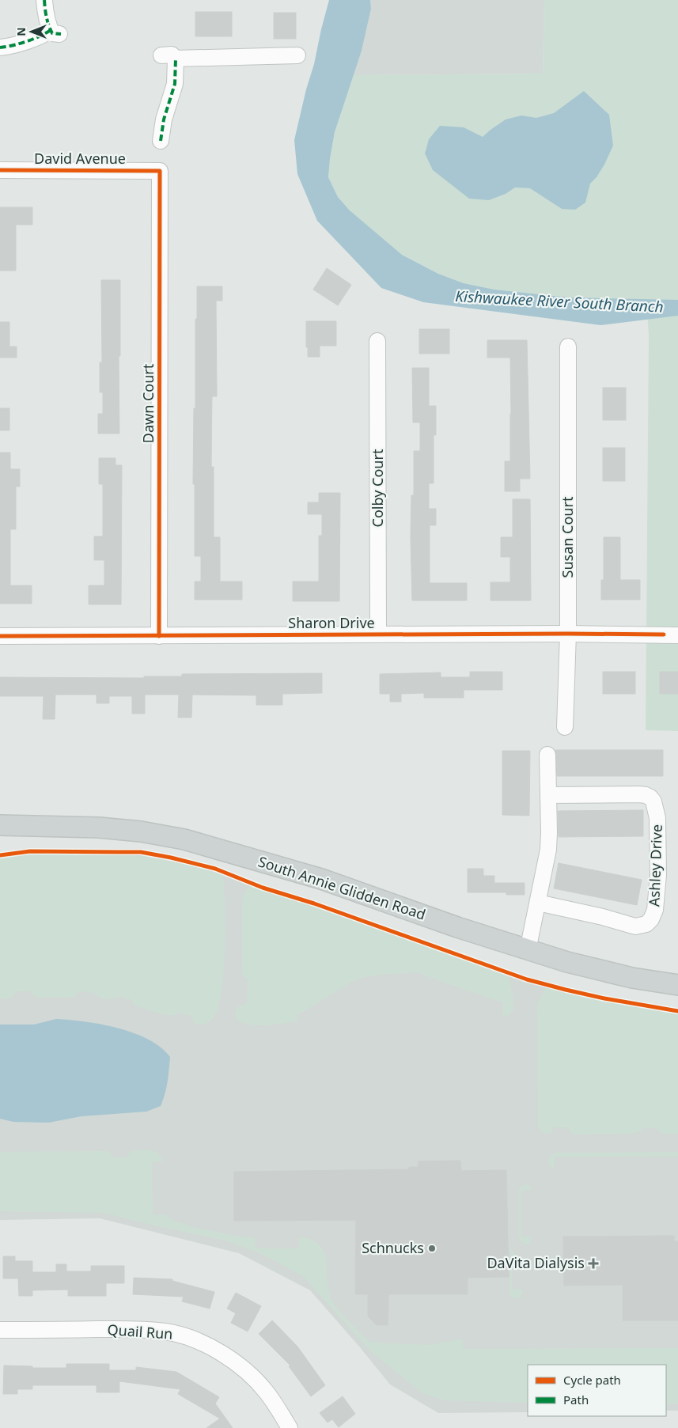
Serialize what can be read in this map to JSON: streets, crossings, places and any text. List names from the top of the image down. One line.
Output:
{"streets":{"main road":["South Annie Glidden Road"],"street":["David Avenue","Dawn Court","Colby Court","Susan Court","Sharon Drive","Ashley Drive","Quail Run"]},"crossings":[["David Avenue","Dawn Court"],["Dawn Court","Sharon Drive"],["Colby Court","Sharon Drive"],["Susan Court","Sharon Drive"]],"water":["Kishwaukee River South Branch"],"places":{"other":["Schnucks"],"health":["DaVita Dialysis"]},"legend":["Cycle path","Path"],"north":"left"}
